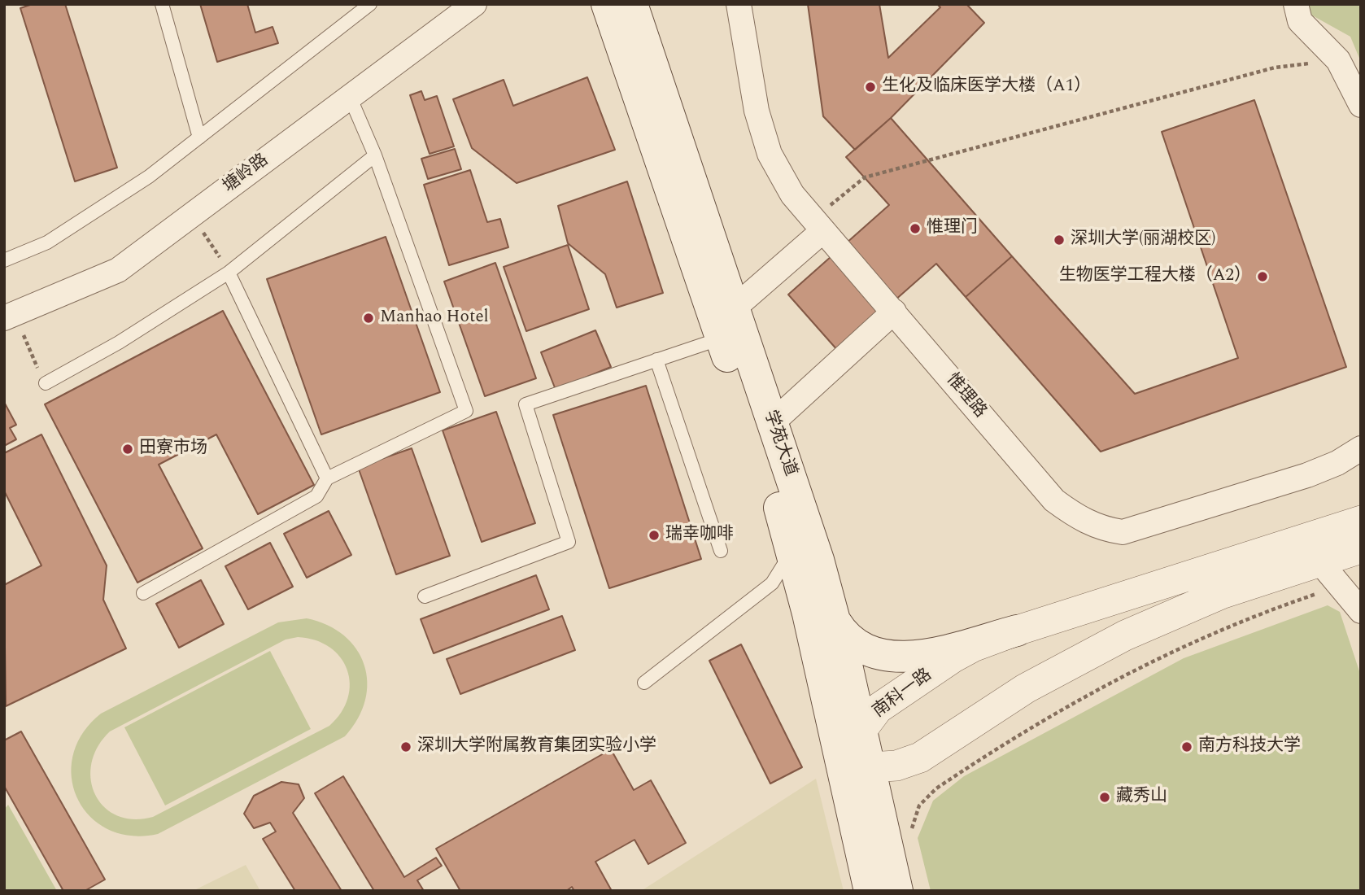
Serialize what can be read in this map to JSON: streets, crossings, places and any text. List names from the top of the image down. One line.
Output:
{"streets":{"main road":["学苑大道"],"street":["塘岭路","惟理路","南科一路"]},"crossings":[["学苑大道","南科一路"]],"places":["生化及临床医学大楼（A1）","惟理门","深圳大学(丽湖校区)","生物医学工程大楼（A2）","Manhao Hotel","田寮市场","瑞幸咖啡","深圳大学附属教育集团实验小学","南方科技大学","藏秀山"]}
